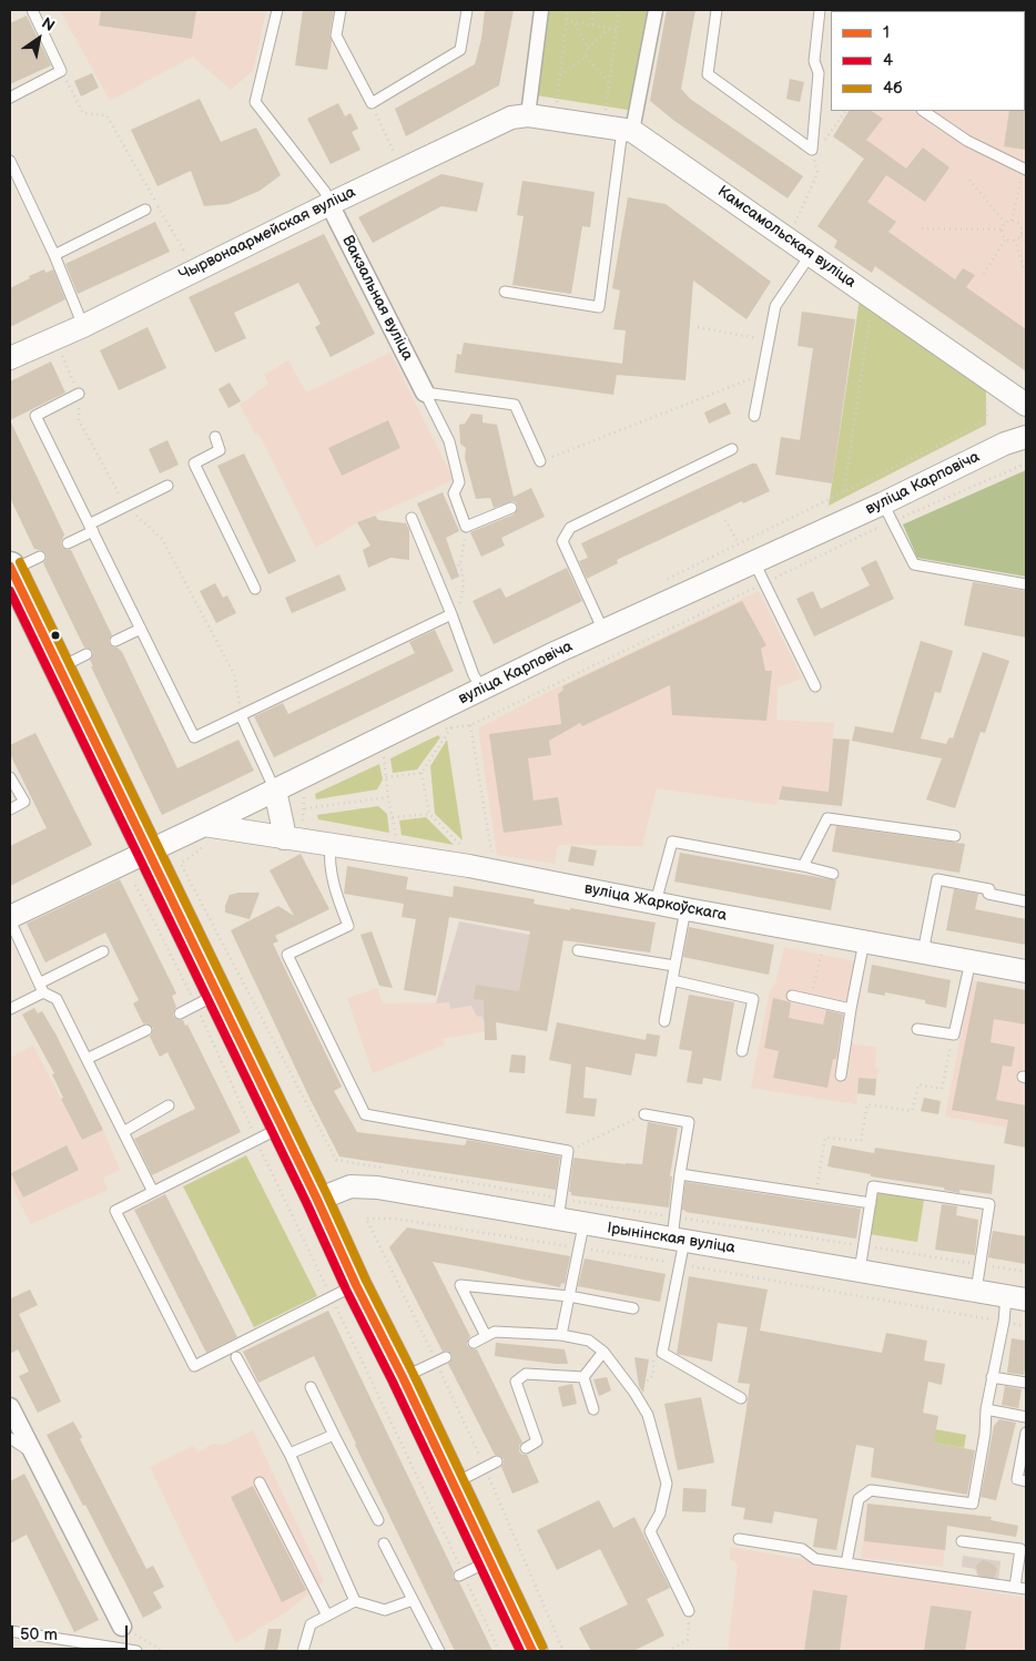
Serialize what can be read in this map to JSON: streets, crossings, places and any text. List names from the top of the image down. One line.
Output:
{"streets":{"street":["Чырвонаармейская вуліца","Камсамольская вуліца","Вакзальная вуліца","вуліца Карповіча","вуліца Жаркоўскага","Ірынінская вуліца"]},"crossings":[["Чырвонаармейская вуліца","Камсамольская вуліца"],["Чырвонаармейская вуліца","Вакзальная вуліца"],["вуліца Карповіча","вуліца Жаркоўскага"]],"lines":["transit line 4б","transit line 1","transit line 4"],"legend":["1","4","4б"],"scale_bar":"50 m","north":"top right"}
